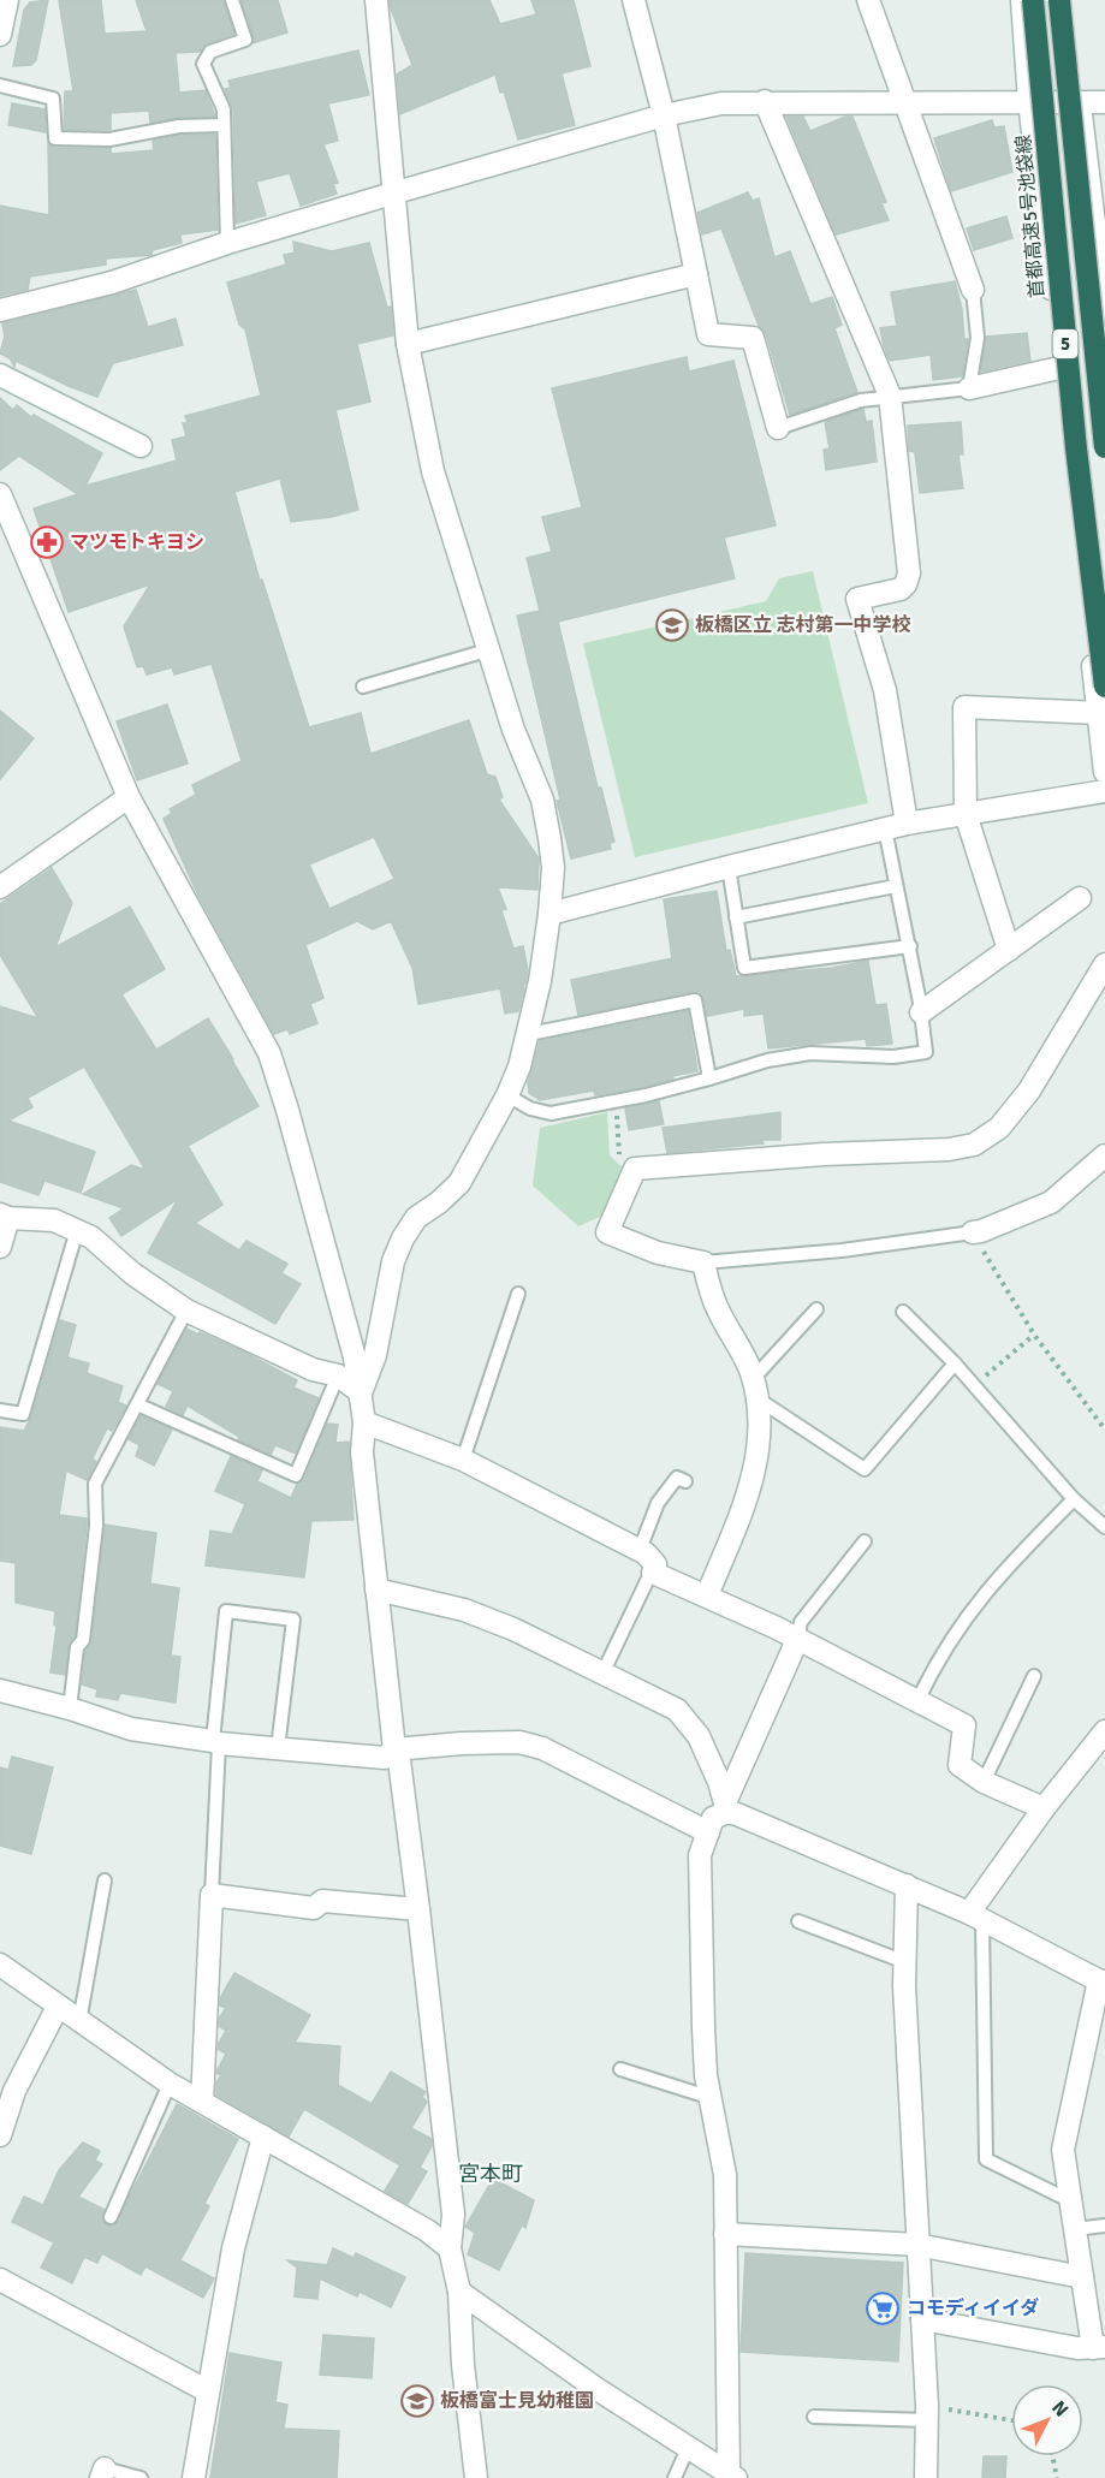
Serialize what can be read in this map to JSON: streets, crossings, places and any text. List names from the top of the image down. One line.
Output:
{"streets":{"highway":["首都高速5号池袋線","5"]},"districts":["宮本町"],"places":{"pharmacy":["マツモトキヨシ"],"school or university":["板橋区立 志村第一中学校","板橋富士見幼稚園"],"supermarket":["コモディイイダ"]},"north":"top right"}
